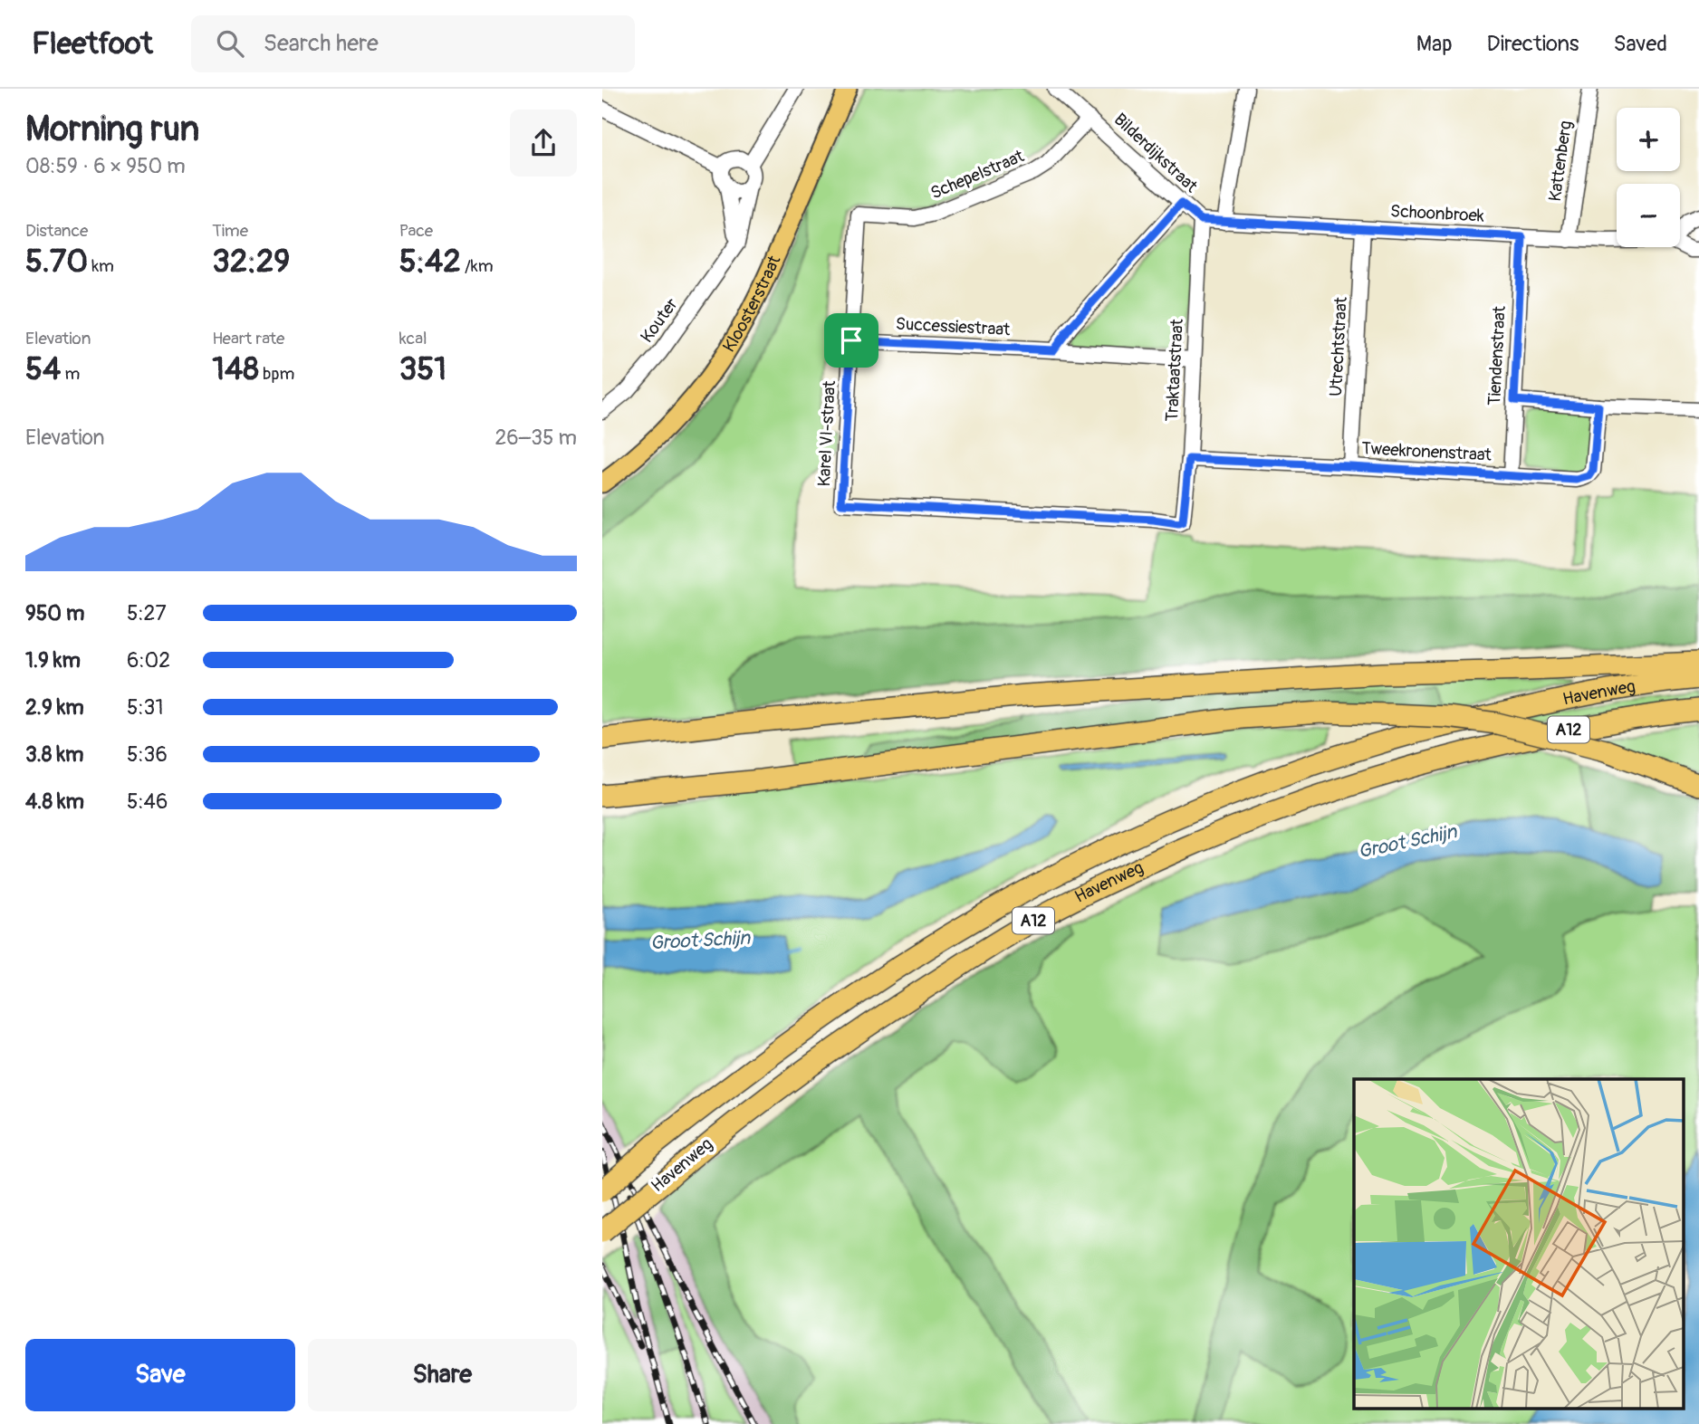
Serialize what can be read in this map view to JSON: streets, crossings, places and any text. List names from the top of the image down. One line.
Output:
{"streets":{"highway":["Havenweg","A12"],"main road":["Kloosterstraat"],"street":["Bilderdijkstraat","Kattenberg","Schepelstraat","Schoonbroek","Kouter","Successiestraat","Utrechtstraat","Tiendenstraat","Traktaatstraat","Karel VI-straat","Tweekronenstraat"]},"crossings":[["Bilderdijkstraat","Schepelstraat"],["Bilderdijkstraat","Schoonbroek"],["Bilderdijkstraat","Traktaatstraat"],["Kattenberg","Schoonbroek"],["Schepelstraat","Karel VI-straat"],["Schoonbroek","Utrechtstraat"],["Schoonbroek","Tiendenstraat"],["Schoonbroek","Traktaatstraat"],["Successiestraat","Traktaatstraat"],["Successiestraat","Karel VI-straat"],["Utrechtstraat","Tweekronenstraat"],["Tiendenstraat","Tweekronenstraat"],["Traktaatstraat","Karel VI-straat"],["Traktaatstraat","Tweekronenstraat"]],"water":["Groot Schijn"],"page":{"header":"Fleetfoot","search":"Search here","nav":["Map","Directions","Saved"],"heading":["Morning run","08:59 · 6 × 950 m"],"map_buttons":["+","−"],"stats":[["Distance","5.70 km"],["Time","32:29"],["Pace","5:42 /km"],["Elevation","54 m"],["Heart rate","148 bpm"],["kcal","351"]],"chart":["Elevation","26–35 m"],"list":[{"name":"950 m","note":"5:27"},{"name":"1.9 km","note":"6:02"},{"name":"2.9 km","note":"5:31"},{"name":"3.8 km","note":"5:36"},{"name":"4.8 km","note":"5:46"}],"buttons":["Save","Share"]}}
